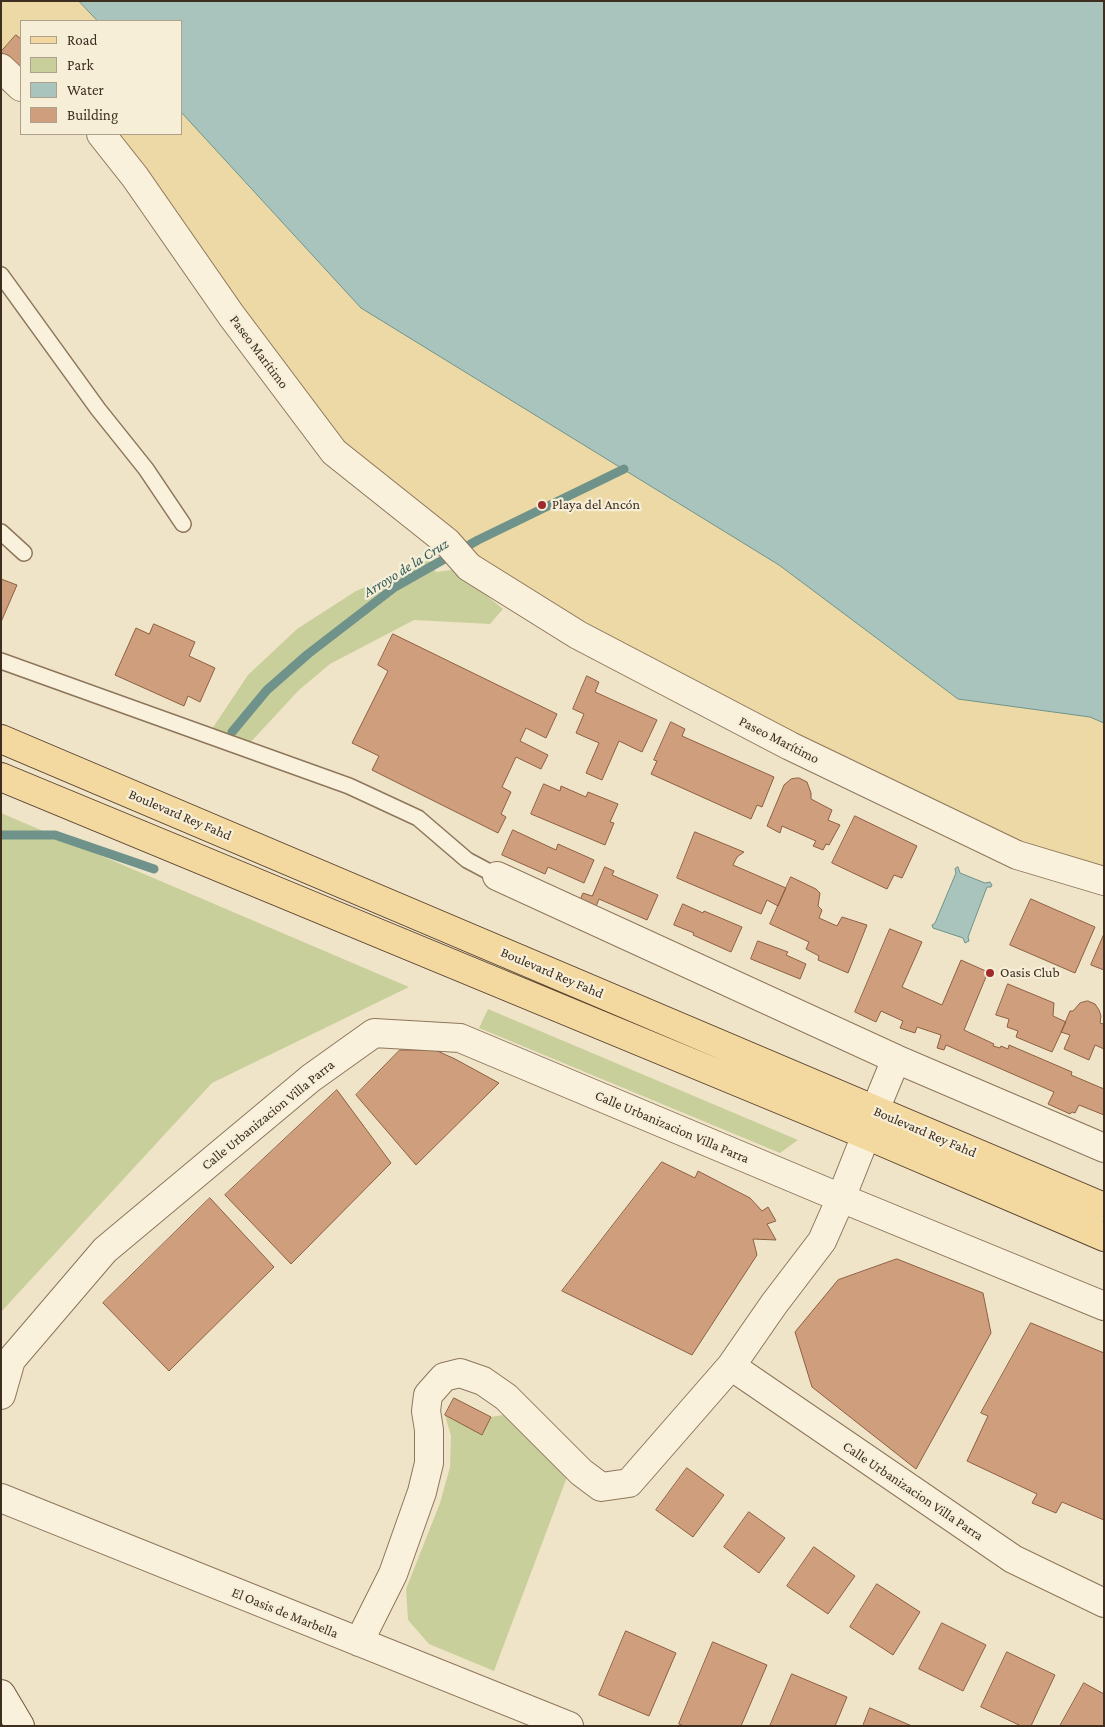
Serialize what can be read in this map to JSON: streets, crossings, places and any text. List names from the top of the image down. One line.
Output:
{"streets":{"main road":["Boulevard Rey Fahd"],"street":["Paseo Marítimo","Calle Urbanizacion Villa Parra","El Oasis de Marbella"]},"water":["Arroyo de la Cruz"],"places":["Playa del Ancón","Oasis Club"],"legend":["Road","Park","Water","Building"]}
